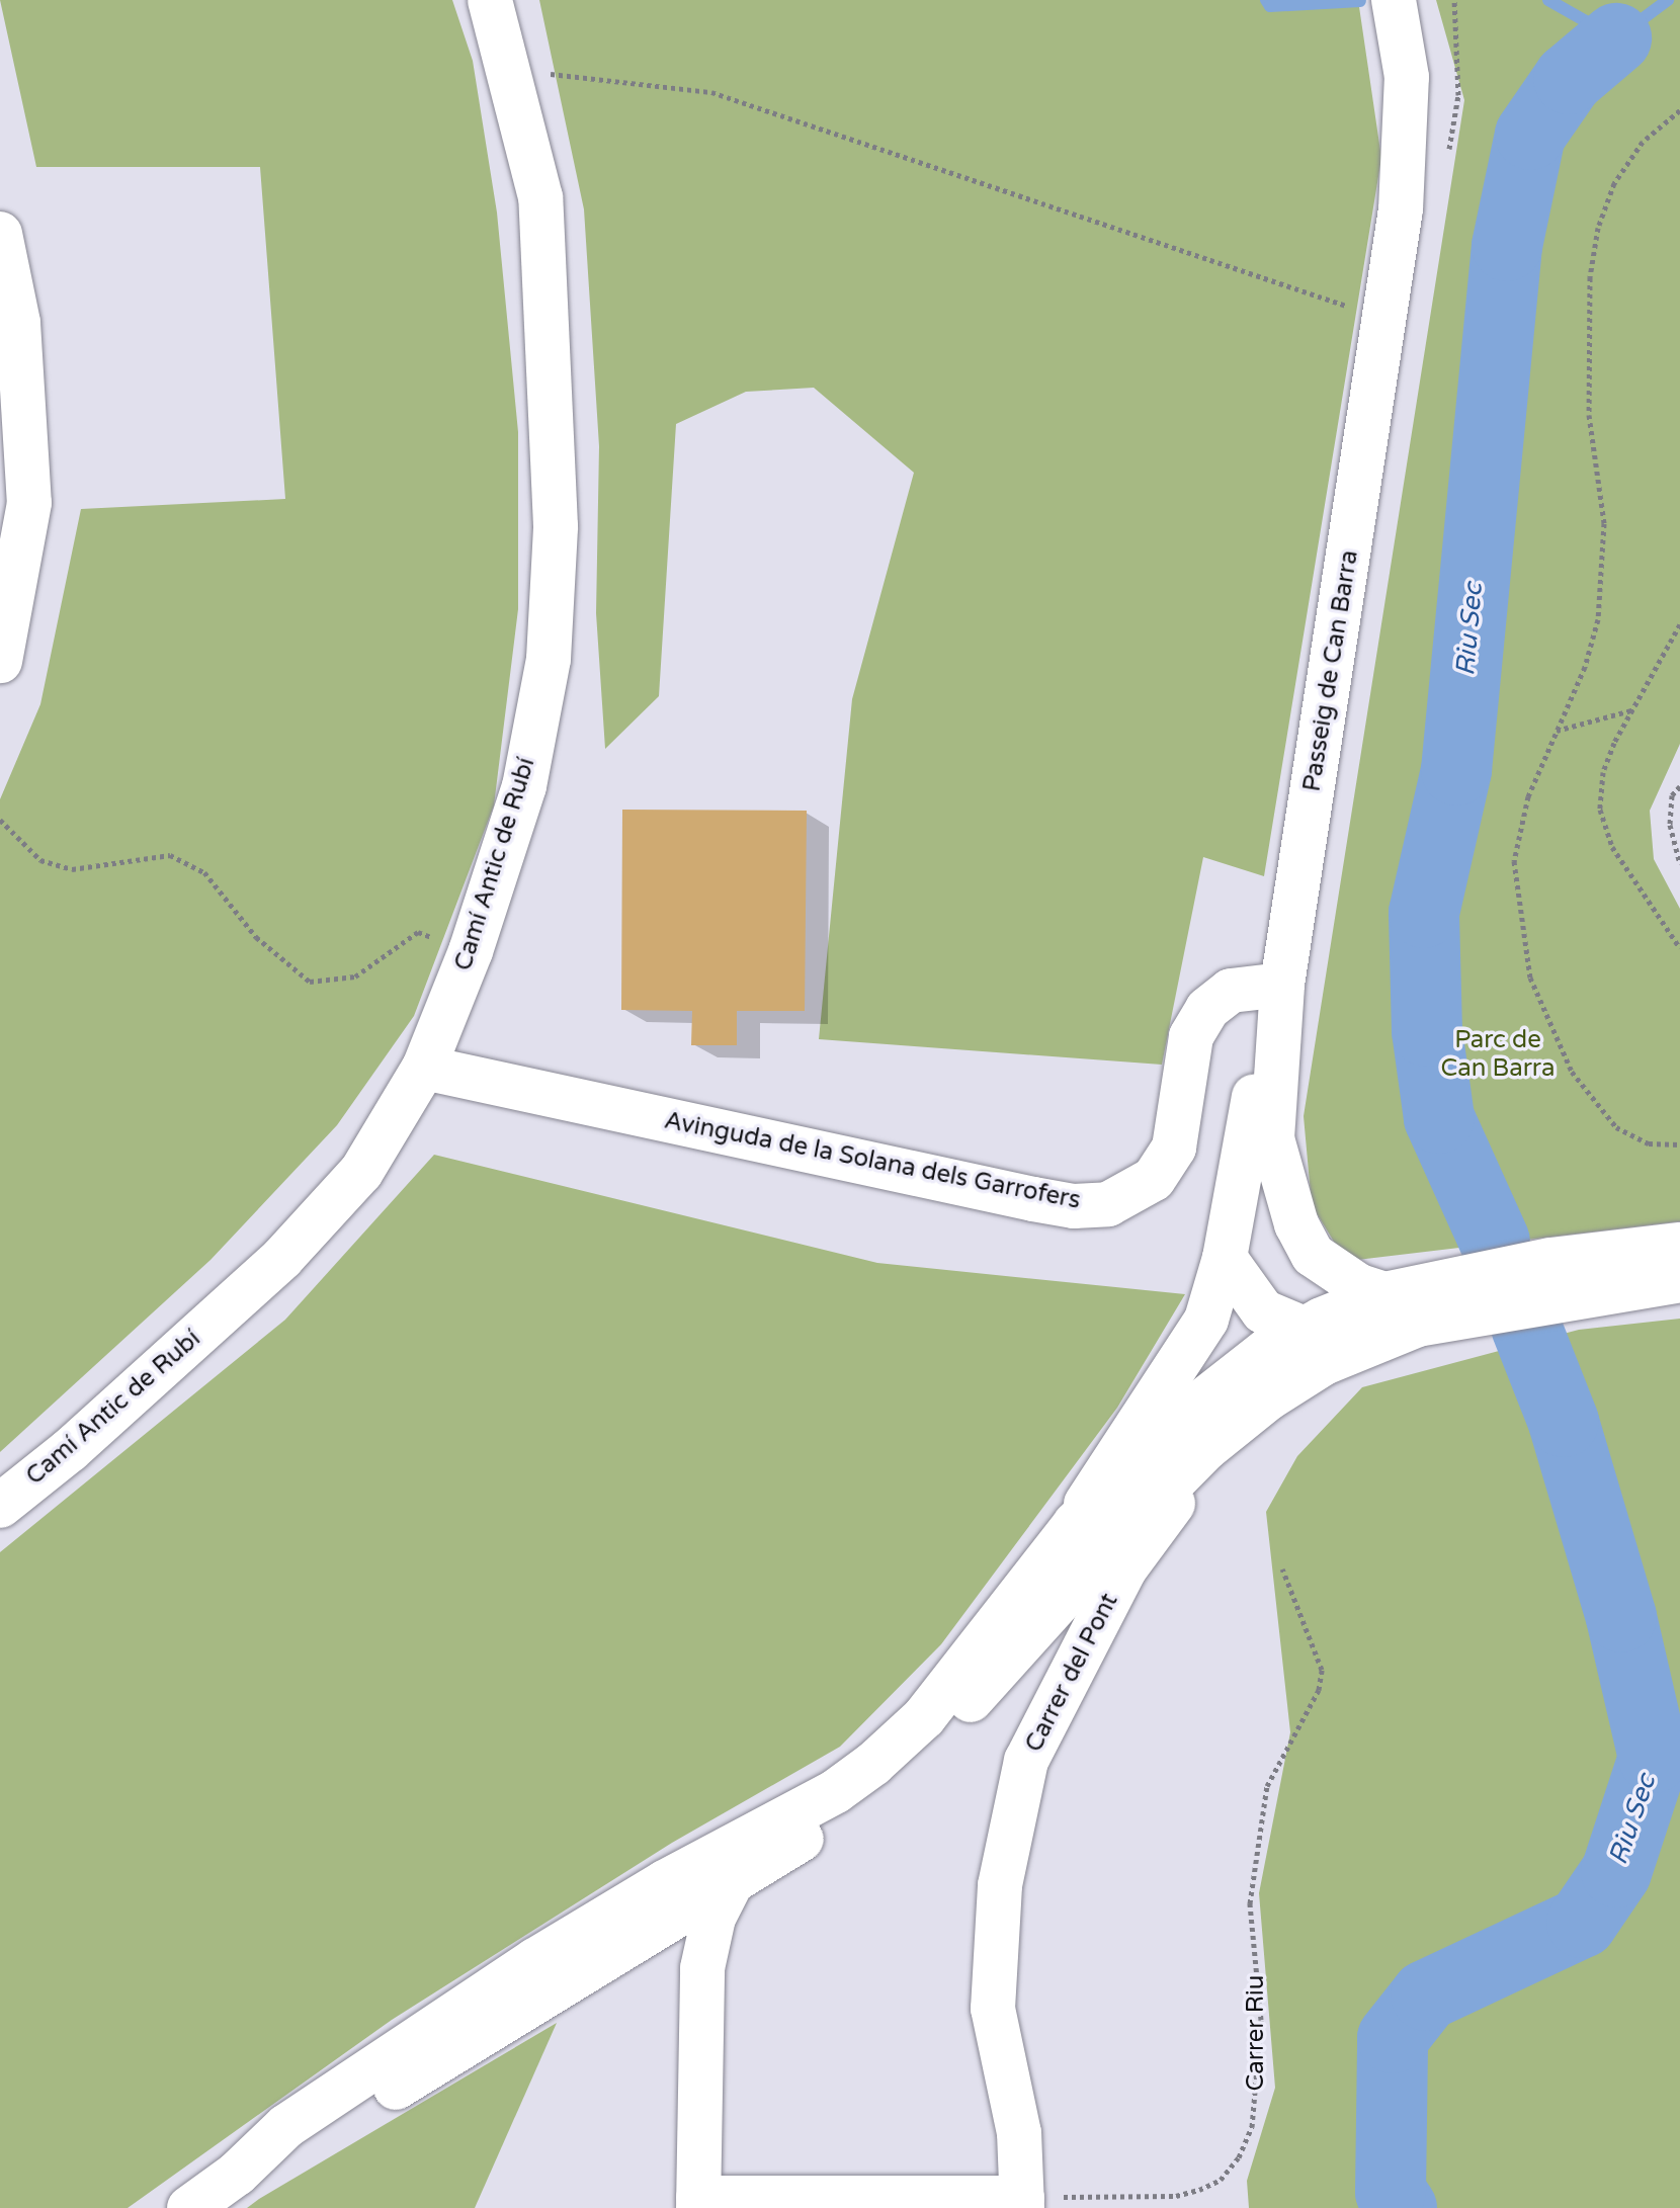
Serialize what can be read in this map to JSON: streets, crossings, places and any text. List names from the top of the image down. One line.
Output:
{"streets":{"street":["Passeig de Can Barra","Camí Antic de Rubí","Avinguda de la Solana dels Garrofers","Carrer del Pont"],"path":["Carrer Riu"]},"crossings":[["Passeig de Can Barra","Avinguda de la Solana dels Garrofers"],["Camí Antic de Rubí","Avinguda de la Solana dels Garrofers"],["Carrer del Pont","Carrer Riu"]],"water":["Riu Sec"],"parks":["Parc de Can Barra"]}
